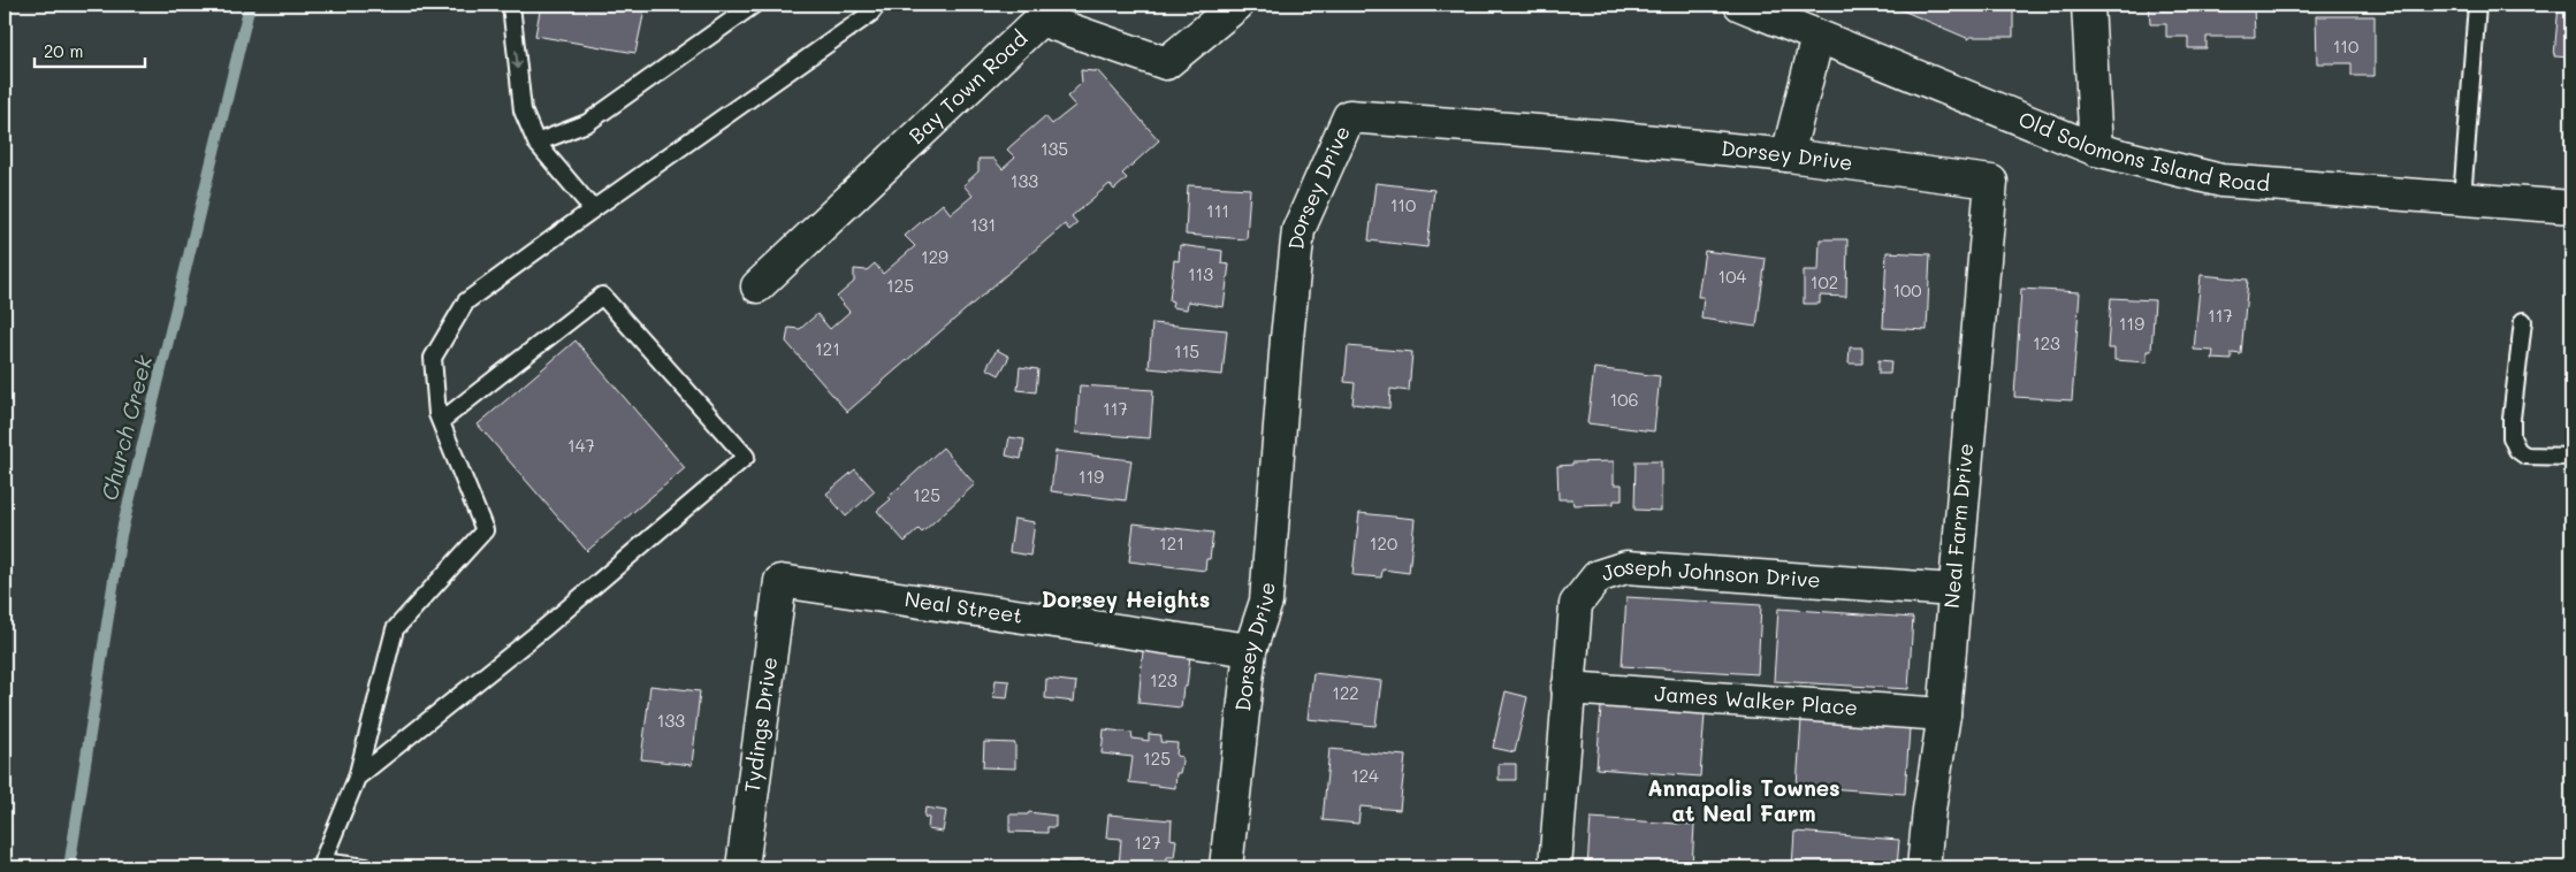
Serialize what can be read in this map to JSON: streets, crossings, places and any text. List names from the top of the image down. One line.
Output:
{"streets":{"street":["Bay Town Road","Old Solomons Island Road","Dorsey Drive","Neal Farm Drive","Joseph Johnson Drive","Neal Street","James Walker Place","Tydings Drive"]},"crossings":[["Dorsey Drive","Neal Farm Drive"],["Dorsey Drive","Neal Street"],["Neal Farm Drive","Joseph Johnson Drive"],["Neal Farm Drive","James Walker Place"],["Joseph Johnson Drive","James Walker Place"],["Neal Street","Tydings Drive"]],"districts":["Dorsey Heights","Annapolis Townes at Neal Farm"],"water":["Church Creek"],"house_numbers":["110","135","133","110","111","131","129","113","104","102","125","100","117","119","123","121","115","106","117","147","119","125","121","120","123","122","133","125","124","127"],"scale_bar":"20 m"}
